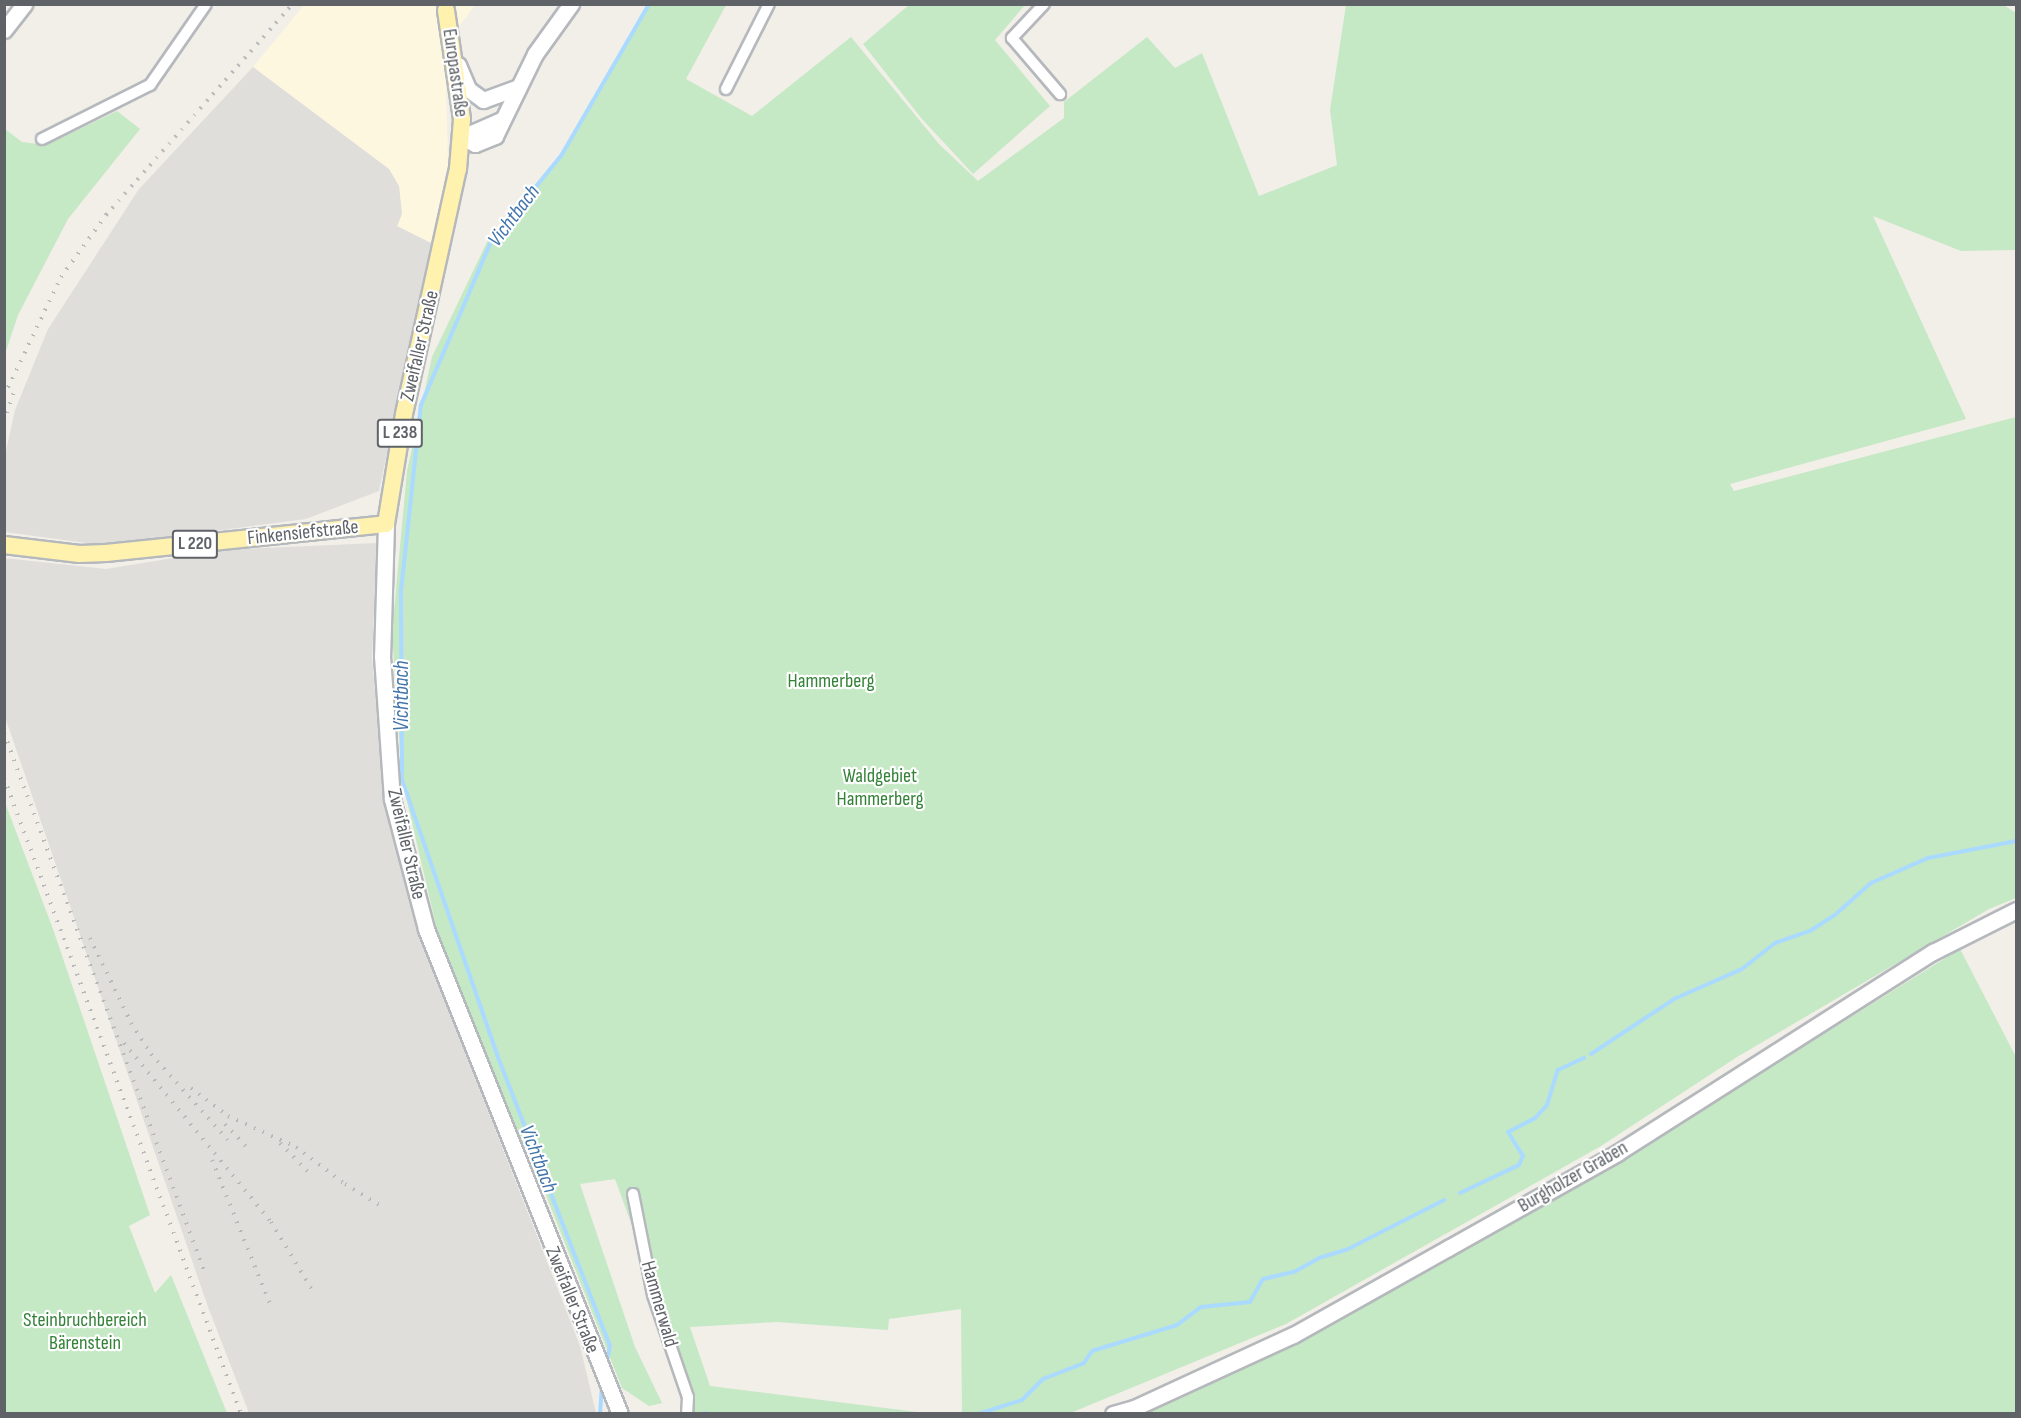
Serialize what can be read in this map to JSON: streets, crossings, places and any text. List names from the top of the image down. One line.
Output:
{"streets":{"main road":["Europastraße","Zweifaller Straße","L 238","Finkensiefstraße","L 220","Burgholzer Graben"],"street":["Hammerwald"]},"crossings":[["Europastraße","Zweifaller Straße"],["Zweifaller Straße","Finkensiefstraße"]],"water":["Vichtbach"],"parks":["Hammerberg","Waldgebiet Hammerberg","Steinbruchbereich Bärenstein"]}
